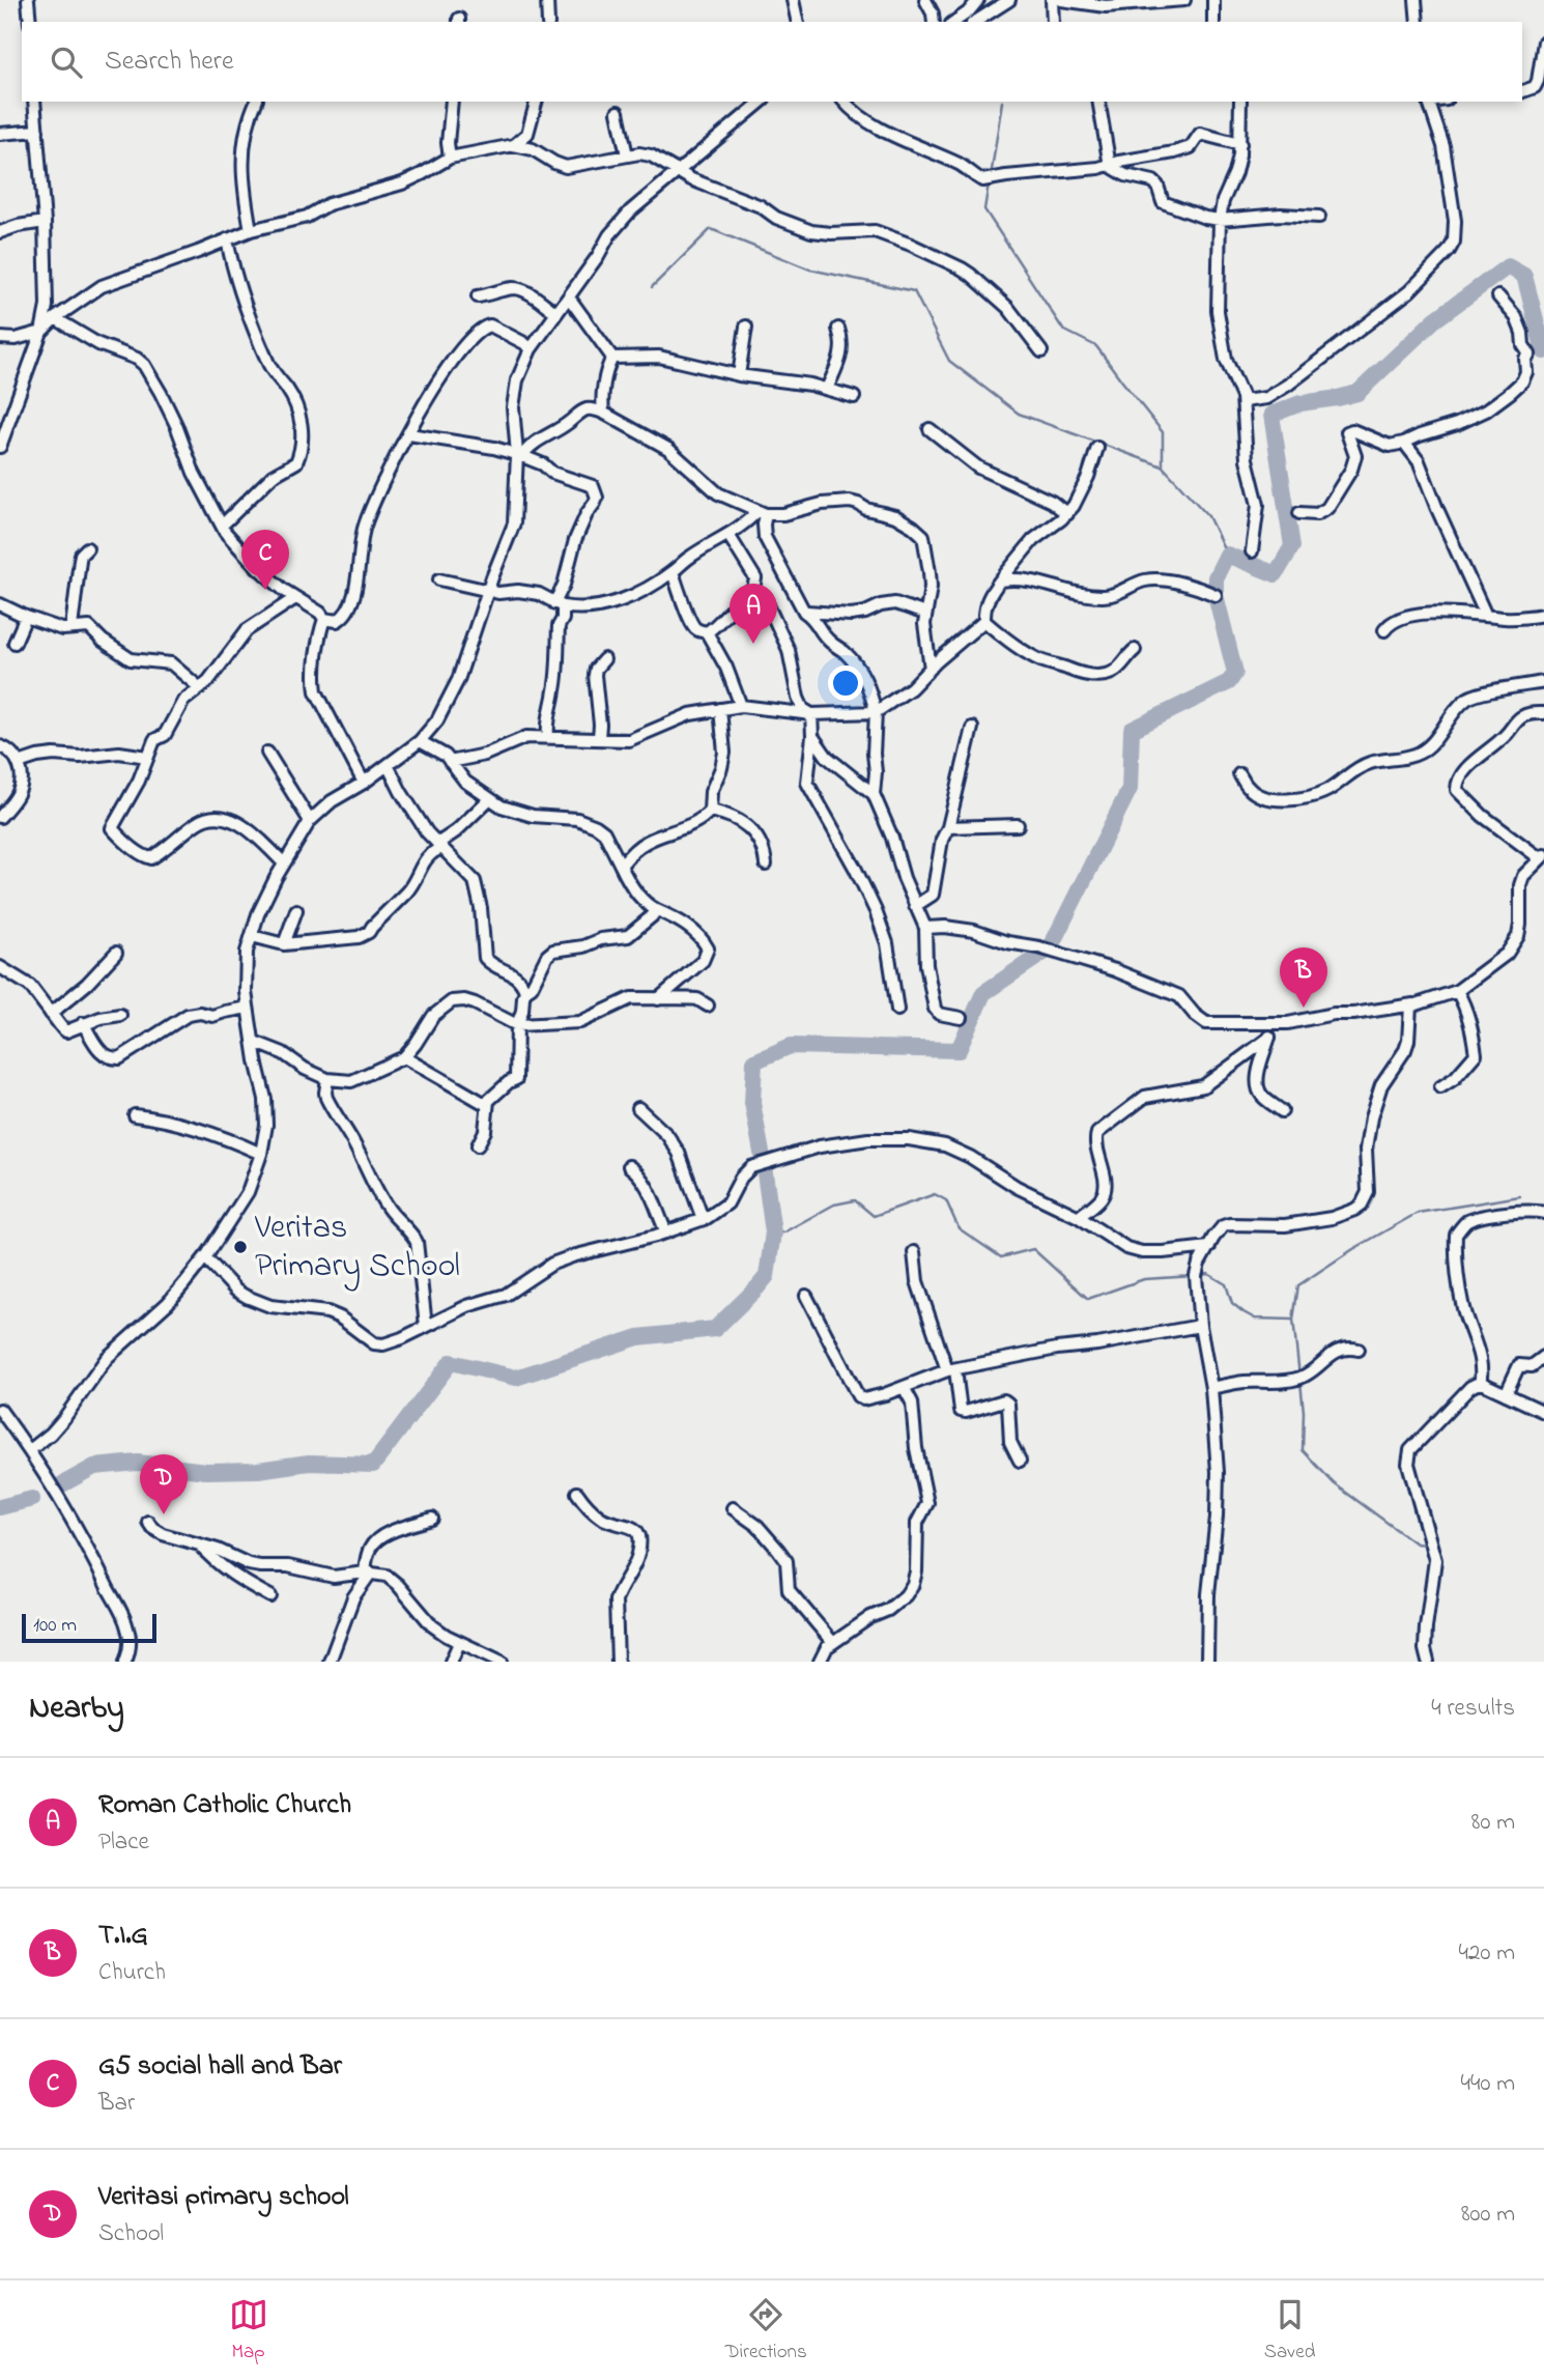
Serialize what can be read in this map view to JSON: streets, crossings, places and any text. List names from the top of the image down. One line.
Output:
{"places":["Veritas Primary School"],"scale_bar":"100 m","page":{"search":"Search here","pins":["C","A","B","D"],"scale":"100 m","heading":["Nearby","4 results"],"list":[{"mark":"A","name":"Roman Catholic Church","note":"Place","value":"80 m"},{"mark":"B","name":"T.I.G","note":"Church","value":"420 m"},{"mark":"C","name":"G5 social hall and Bar","note":"Bar","value":"440 m"},{"mark":"D","name":"Veritasi primary school","note":"School","value":"800 m"}],"nav":["Map","Directions","Saved"]}}
